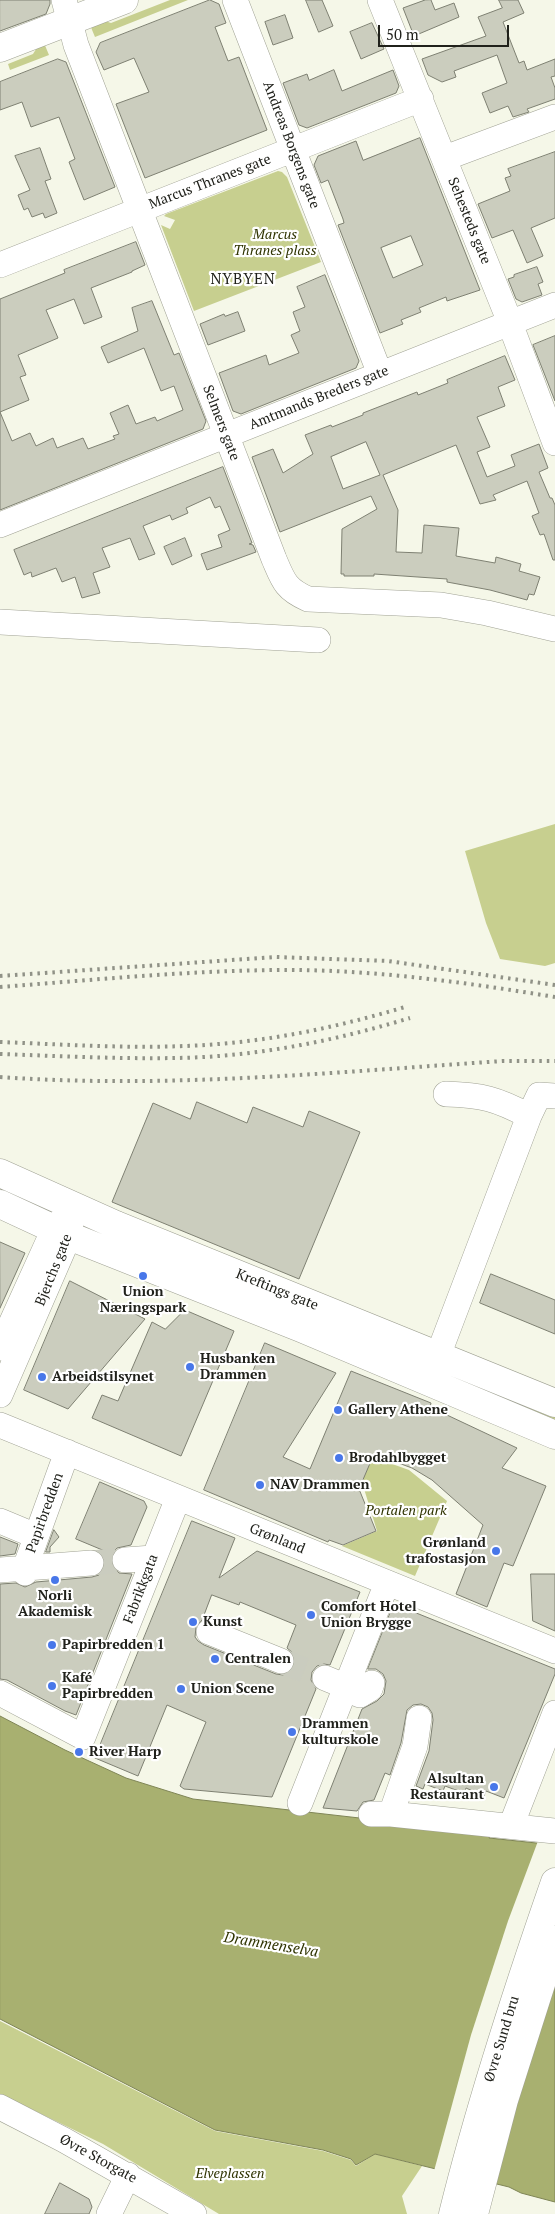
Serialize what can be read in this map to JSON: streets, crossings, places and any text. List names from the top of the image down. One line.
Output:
{"streets":{"main road":["Kreftings gate","Øvre Sund bru"],"street":["Andreas Borgens gate","Marcus Thranes gate","Sehesteds gate","Amtmands Breders gate","Selmers gate","Bjerchs gate","Papirbredden","Grønland","Fabrikkgata","Øvre Storgate"]},"crossings":[["Andreas Borgens gate","Marcus Thranes gate"],["Andreas Borgens gate","Amtmands Breders gate"],["Marcus Thranes gate","Sehesteds gate"],["Marcus Thranes gate","Selmers gate"],["Sehesteds gate","Amtmands Breders gate"],["Amtmands Breders gate","Selmers gate"],["Bjerchs gate","Kreftings gate"],["Papirbredden","Grønland"],["Grønland","Fabrikkgata"]],"districts":["NYBYEN"],"water":["Drammenselva"],"parks":["Marcus Thranes plass","Portalen park","Elveplassen"],"places":["Union Næringspark","Husbanken Drammen","Arbeidstilsynet","Gallery Athene","Brodahlbygget","NAV Drammen","Grønland trafostasjon","Norli Akademisk","Comfort Hotel Union Brygge","Kunst","Papirbredden 1","Centralen","Kafé Papirbredden","Union Scene","Drammen kulturskole","River Harp","Alsultan Restaurant"],"scale_bar":"50 m"}
